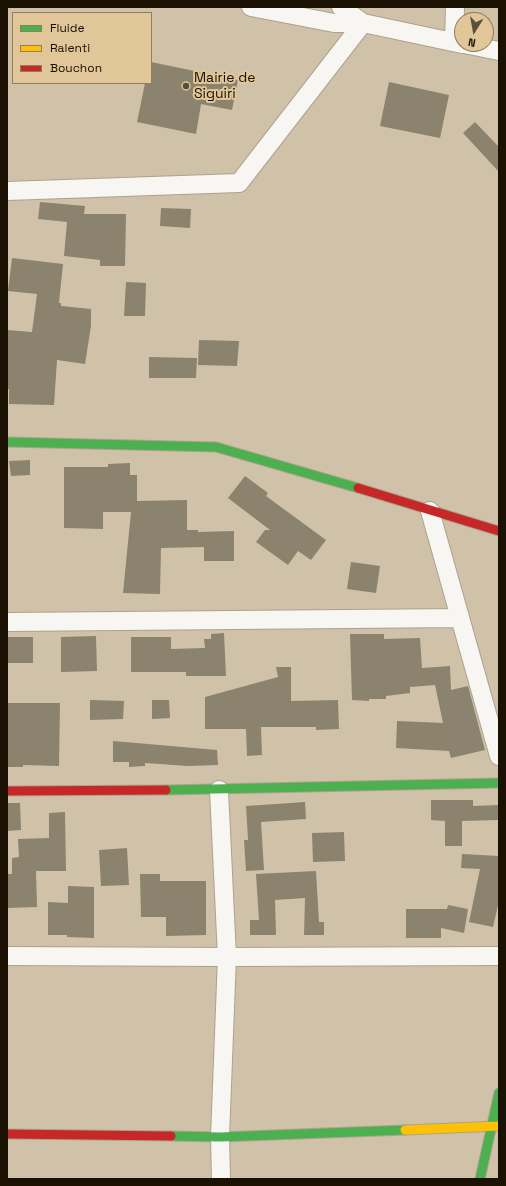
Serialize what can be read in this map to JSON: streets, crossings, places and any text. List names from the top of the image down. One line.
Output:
{"places":["Mairie de Siguiri"],"legend":["Fluide","Ralenti","Bouchon"],"north":"bottom"}
